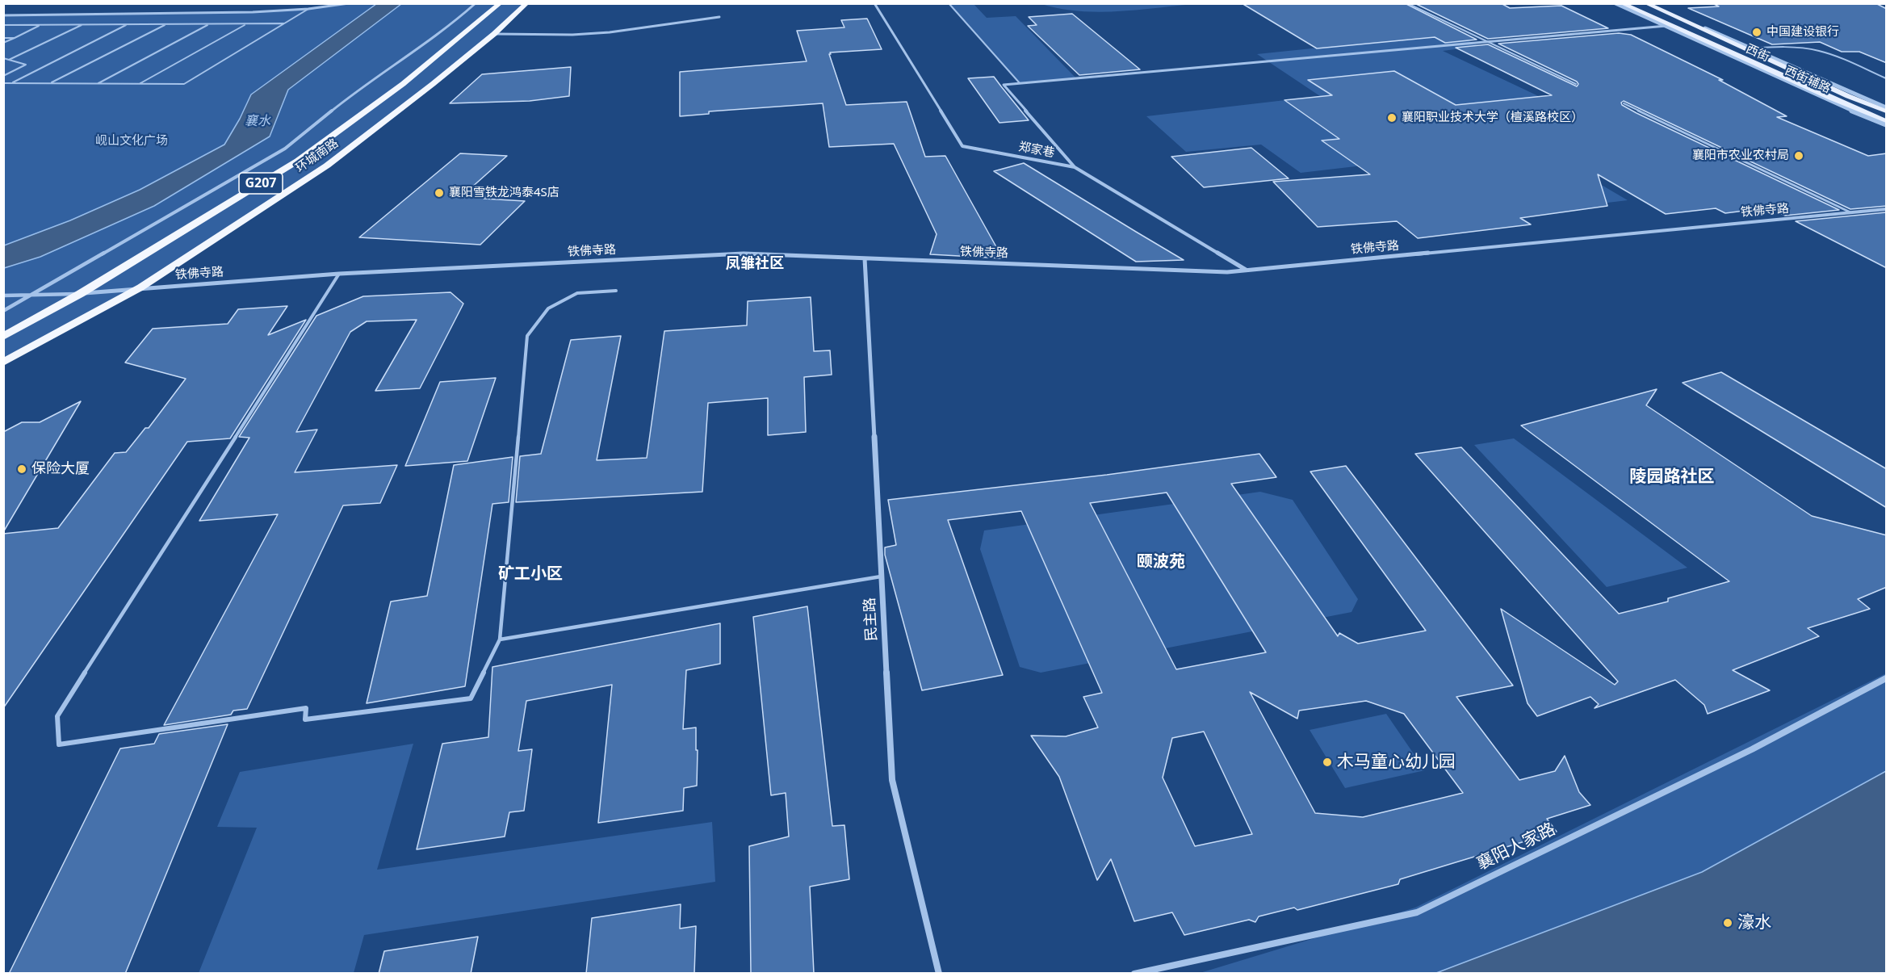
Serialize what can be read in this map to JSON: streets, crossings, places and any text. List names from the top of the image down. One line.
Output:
{"streets":{"highway":["环城南路","G207"],"main road":["西街"],"street":["郑家巷","铁佛寺路","民主路","襄阳人家路"]},"crossings":[["郑家巷","铁佛寺路"],["环城南路","铁佛寺路"],["铁佛寺路","民主路"]],"districts":["凤雏社区","陵园路社区","颐波苑","矿工小区"],"water":["襄水"],"parks":["岘山文化广场"],"places":["中国建设银行","襄阳职业技术大学（檀溪路校区）","襄阳市农业农村局","襄阳雪铁龙鸿泰4S店","保险大厦","木马童心幼儿园","濠水"]}
